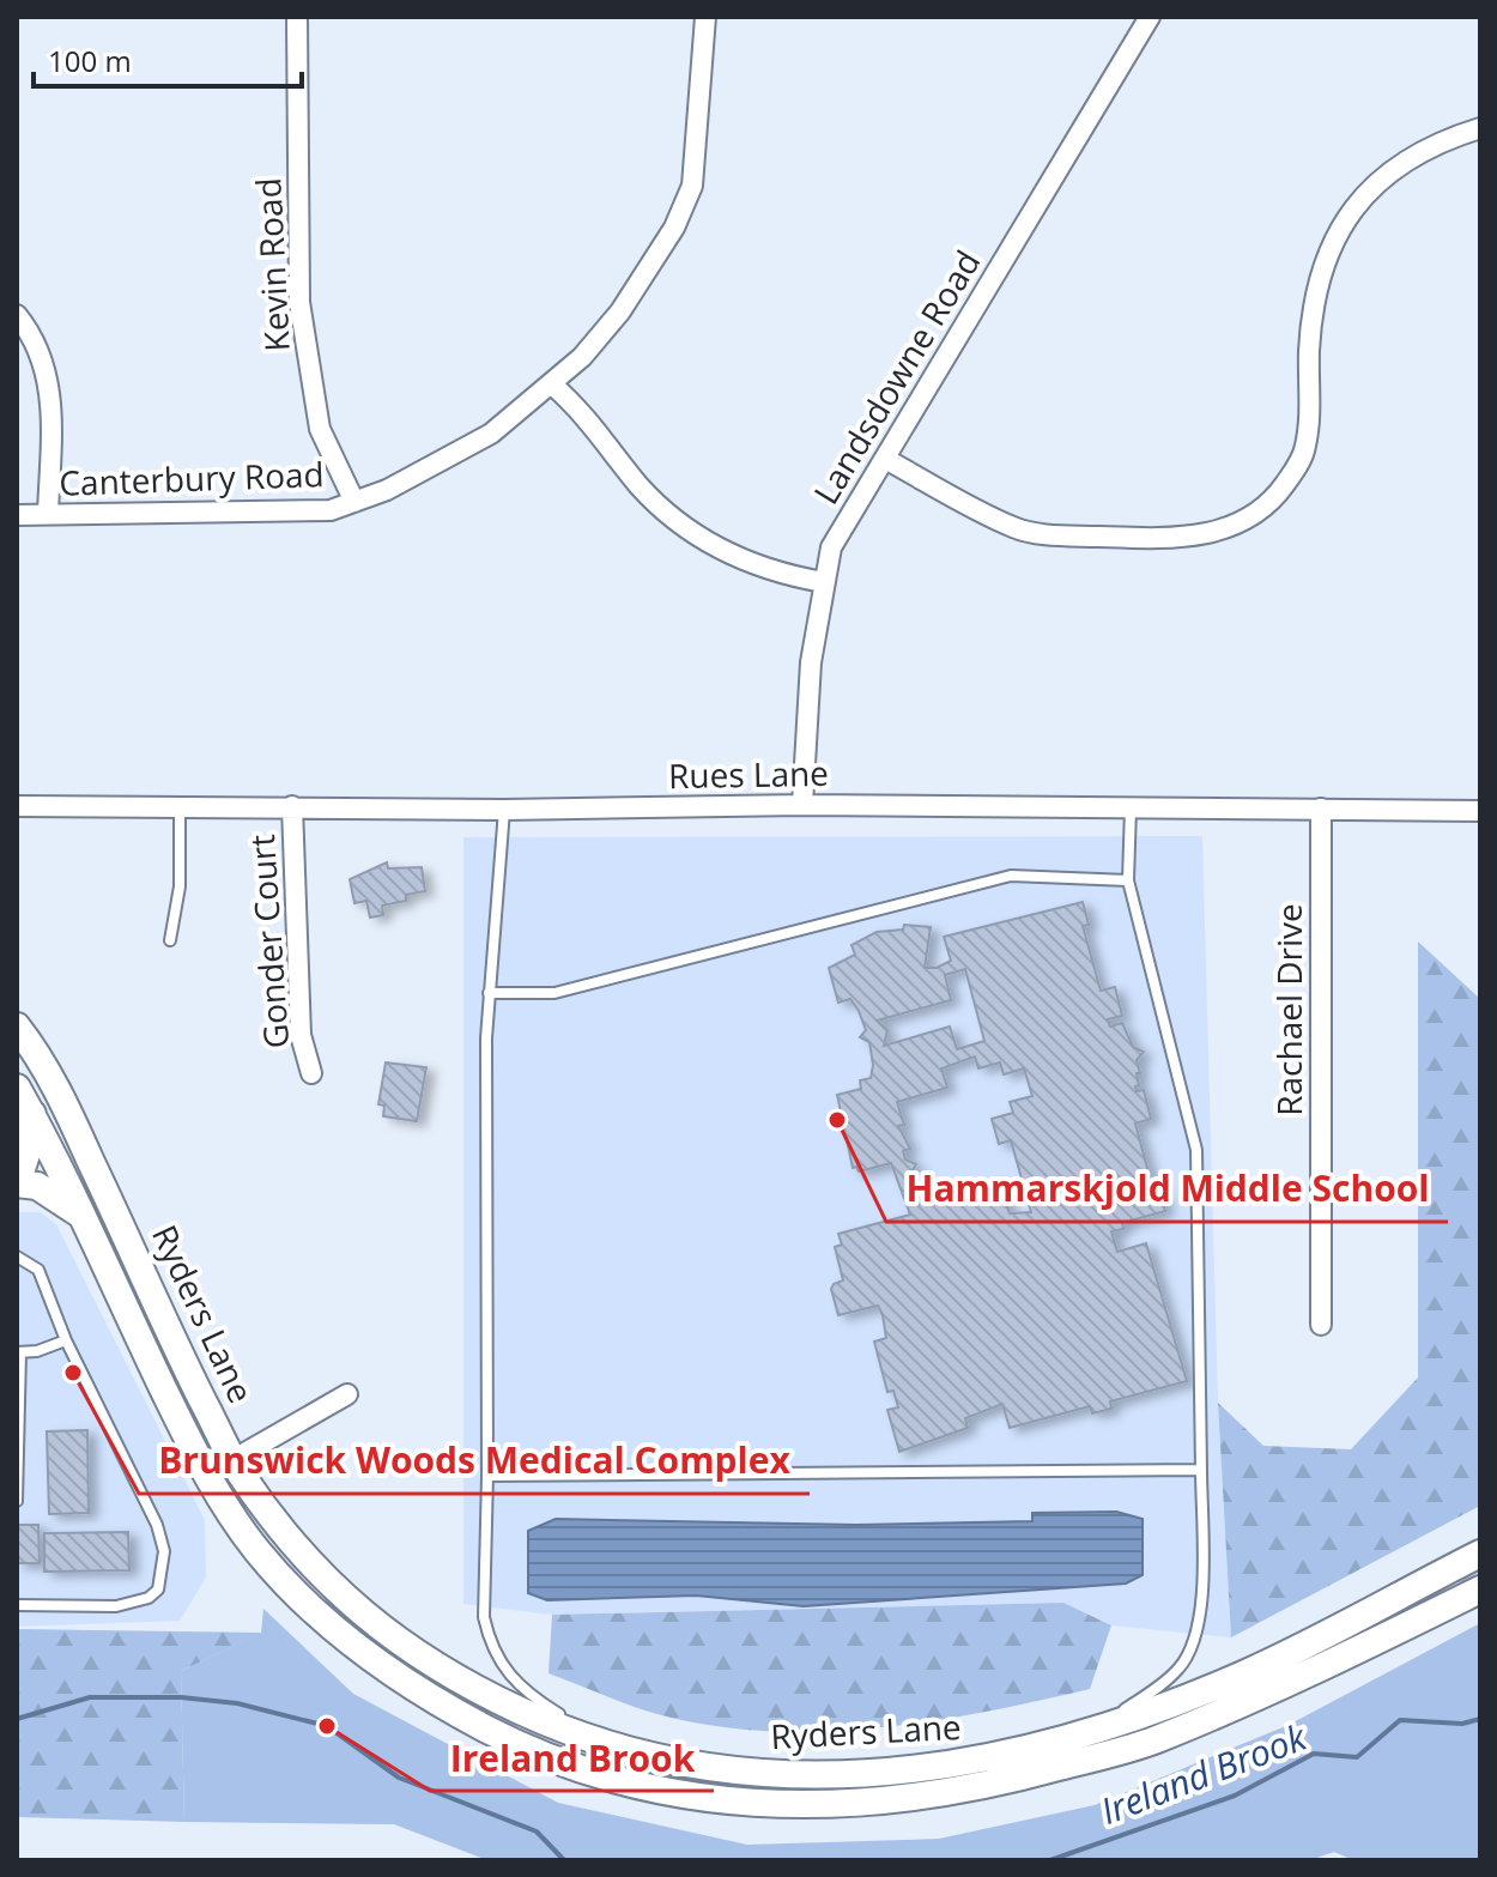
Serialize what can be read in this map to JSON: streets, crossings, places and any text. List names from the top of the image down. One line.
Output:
{"streets":{"main road":["Ryders Lane"],"street":["Kevin Road","Landsdowne Road","Canterbury Road","Rues Lane","Gonder Court","Rachael Drive"]},"crossings":[["Kevin Road","Canterbury Road"],["Landsdowne Road","Rues Lane"],["Rues Lane","Gonder Court"],["Rues Lane","Rachael Drive"]],"water":["Ireland Brook"],"places":["Hammarskjold Middle School","Brunswick Woods Medical Complex","Ireland Brook"],"scale_bar":"100 m"}
